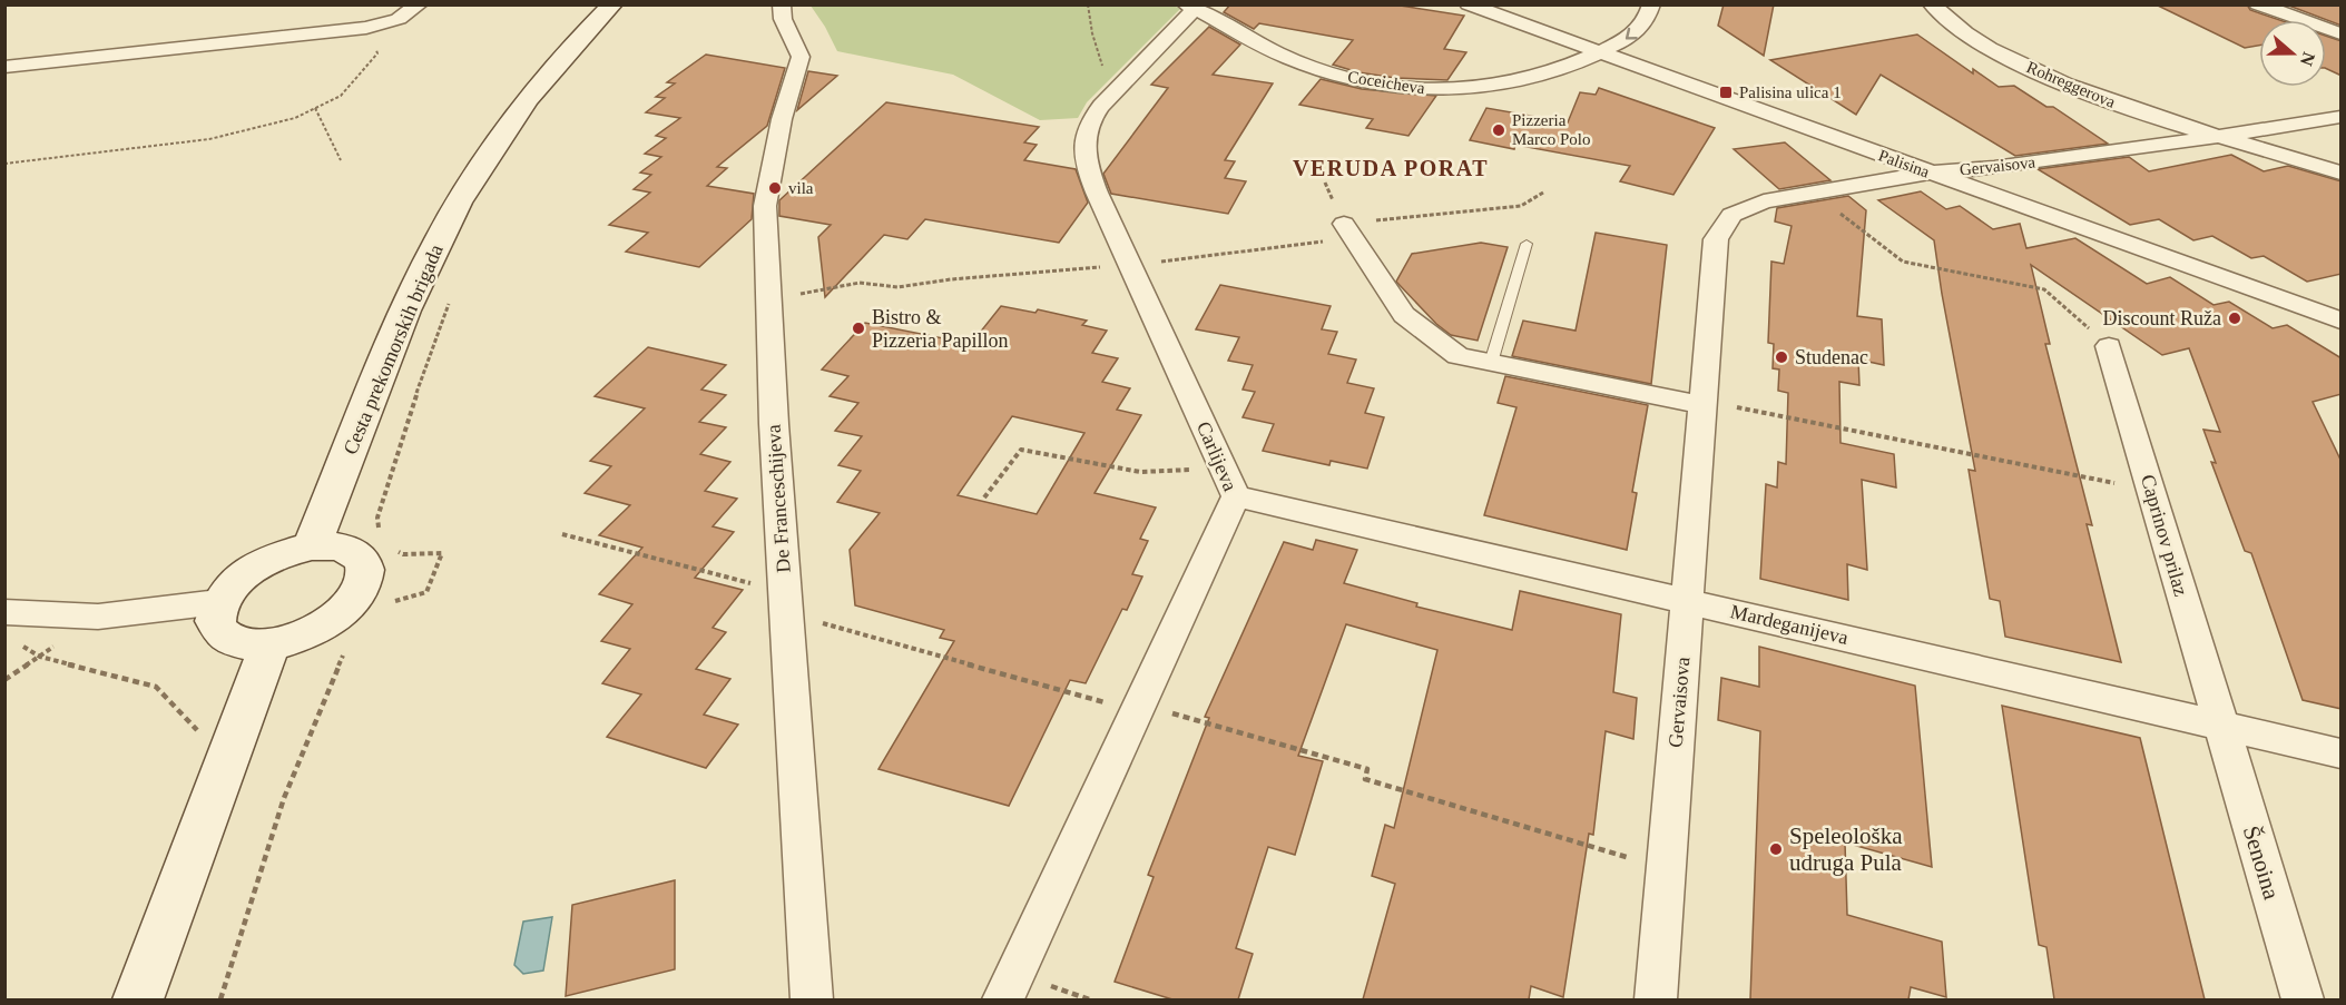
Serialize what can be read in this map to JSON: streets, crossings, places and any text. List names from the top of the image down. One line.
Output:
{"streets":{"main road":["Cesta prekomorskih brigada"],"street":["Coceicheva","Rohreggerova","Palisina","Gervaisova","Carlijeva","De Franceschijeva","Caprinov prilaz","Mardeganijeva","Šenoina"]},"crossings":[["Coceicheva","Palisina"],["Coceicheva","Carlijeva"],["Rohreggerova","Gervaisova"],["Palisina","Gervaisova"],["Gervaisova","Mardeganijeva"],["Carlijeva","Mardeganijeva"],["Caprinov prilaz","Mardeganijeva"],["Caprinov prilaz","Šenoina"],["Mardeganijeva","Šenoina"]],"districts":["VERUDA PORAT"],"places":{"transit":["Palisina ulica 1"],"other":["Pizzeria Marco Polo","vila","Discount Ruža","Bistro & Pizzeria Papillon","Studenac","Speleološka udruga Pula"]},"north":"right"}
